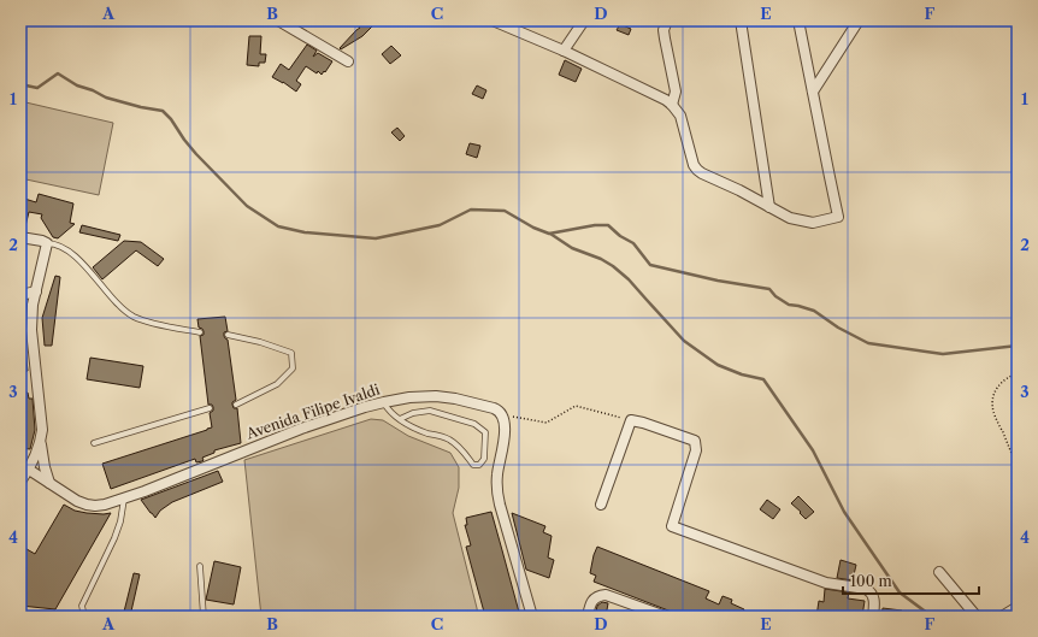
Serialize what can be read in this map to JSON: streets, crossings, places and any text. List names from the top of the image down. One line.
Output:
{"streets":{"street":["Avenida Filipe Ivaldi"]},"scale_bar":"100 m","grid":{"columns":["A","B","C","D","E","F"],"rows":["1","2","3","4"]}}
